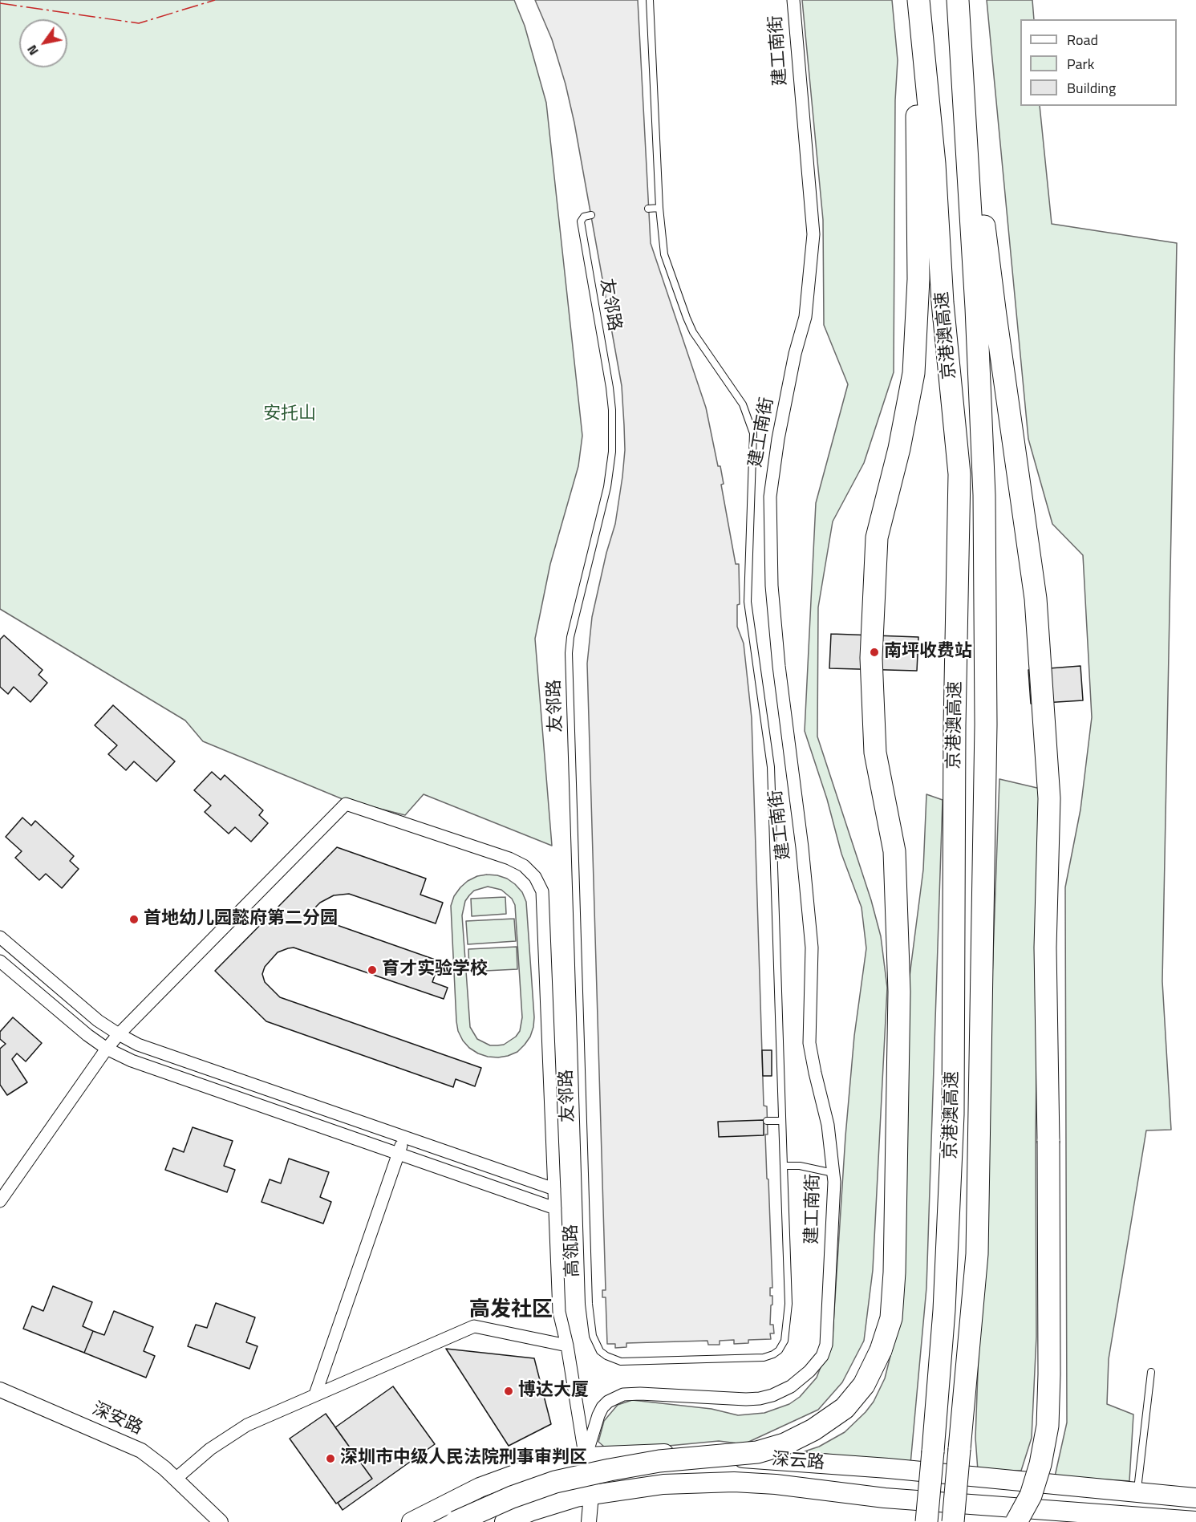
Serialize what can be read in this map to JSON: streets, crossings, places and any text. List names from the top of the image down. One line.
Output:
{"streets":{"highway":["京港澳高速"],"main road":["深云路"],"street":["建工南街","深安路"],"lane":["友邻路","高瓴路"]},"crossings":[["建工南街","深云路"],["友邻路","高瓴路"]],"districts":["高发社区"],"parks":["安托山"],"places":["南坪收费站","首地幼儿园懿府第二分园","育才实验学校","博达大厦","深圳市中级人民法院刑事审判区"],"legend":["Road","Park","Building"],"north":"bottom left"}
